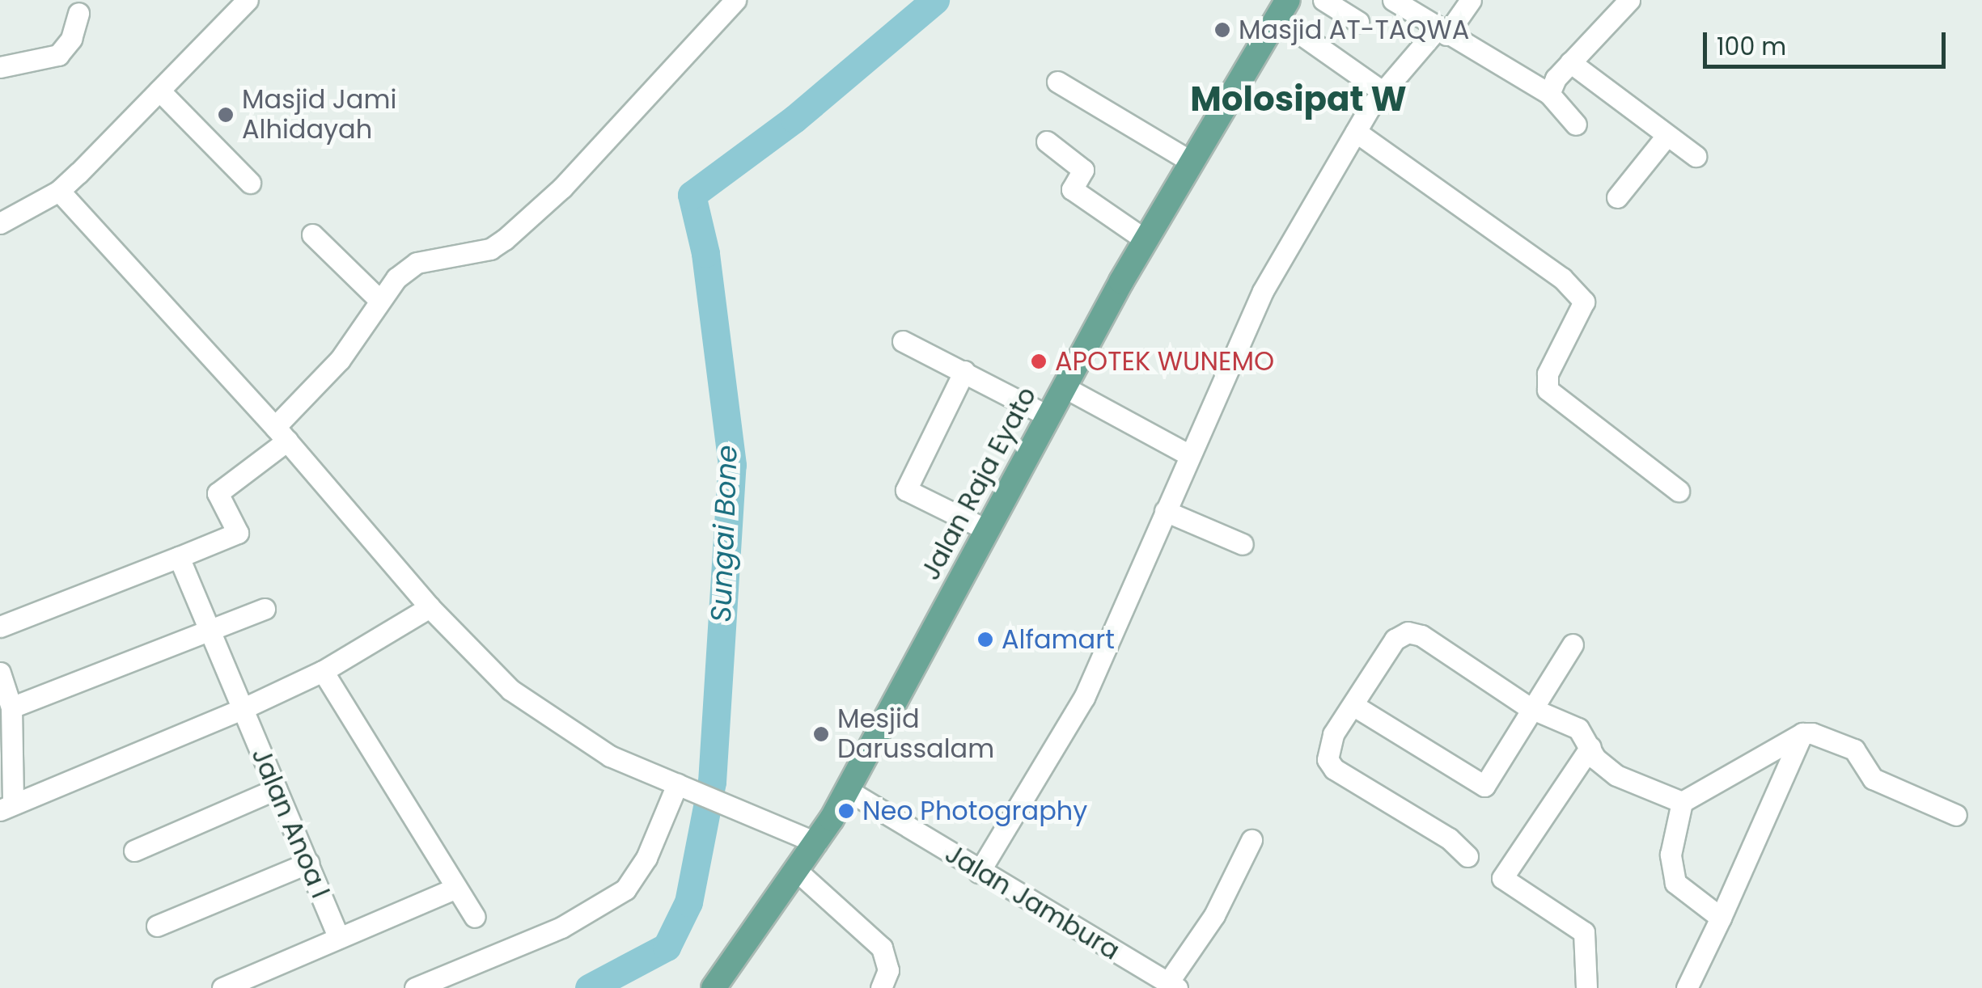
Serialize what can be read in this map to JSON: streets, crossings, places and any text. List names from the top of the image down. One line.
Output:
{"streets":{"main road":["Jalan Raja Eyato"],"street":["Jalan Anoa I","Jalan Jambura"]},"crossings":[["Jalan Raja Eyato","Jalan Jambura"]],"districts":["Molosipat W"],"water":["Sungai Bone"],"places":["Masjid AT-TAQWA","Masjid Jami Alhidayah","APOTEK WUNEMO","Alfamart","Mesjid Darussalam","Neo Photography"],"scale_bar":"100 m"}
